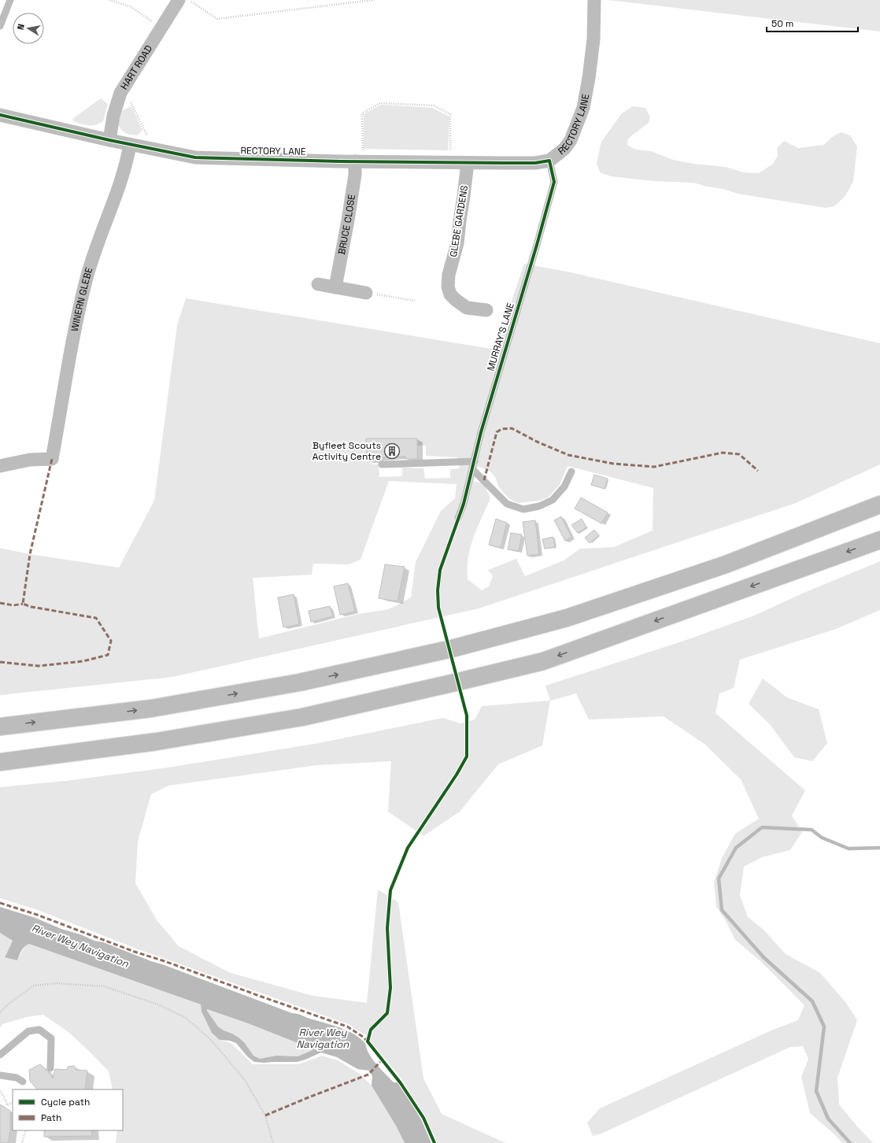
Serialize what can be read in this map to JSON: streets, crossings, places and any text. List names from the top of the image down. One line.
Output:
{"streets":{"street":["HART ROAD","RECTORY LANE","GLEBE GARDENS","BRUCE CLOSE","WINERN GLEBE"],"lane":["MURRAY'S LANE"]},"crossings":[["HART ROAD","RECTORY LANE"],["RECTORY LANE","GLEBE GARDENS"],["RECTORY LANE","BRUCE CLOSE"],["RECTORY LANE","WINERN GLEBE"],["RECTORY LANE","MURRAY'S LANE"]],"water":["River Wey Navigation"],"places":{"building":["Byfleet Scouts Activity Centre"]},"legend":["Cycle path","Path"],"scale_bar":"50 m","north":"left"}
